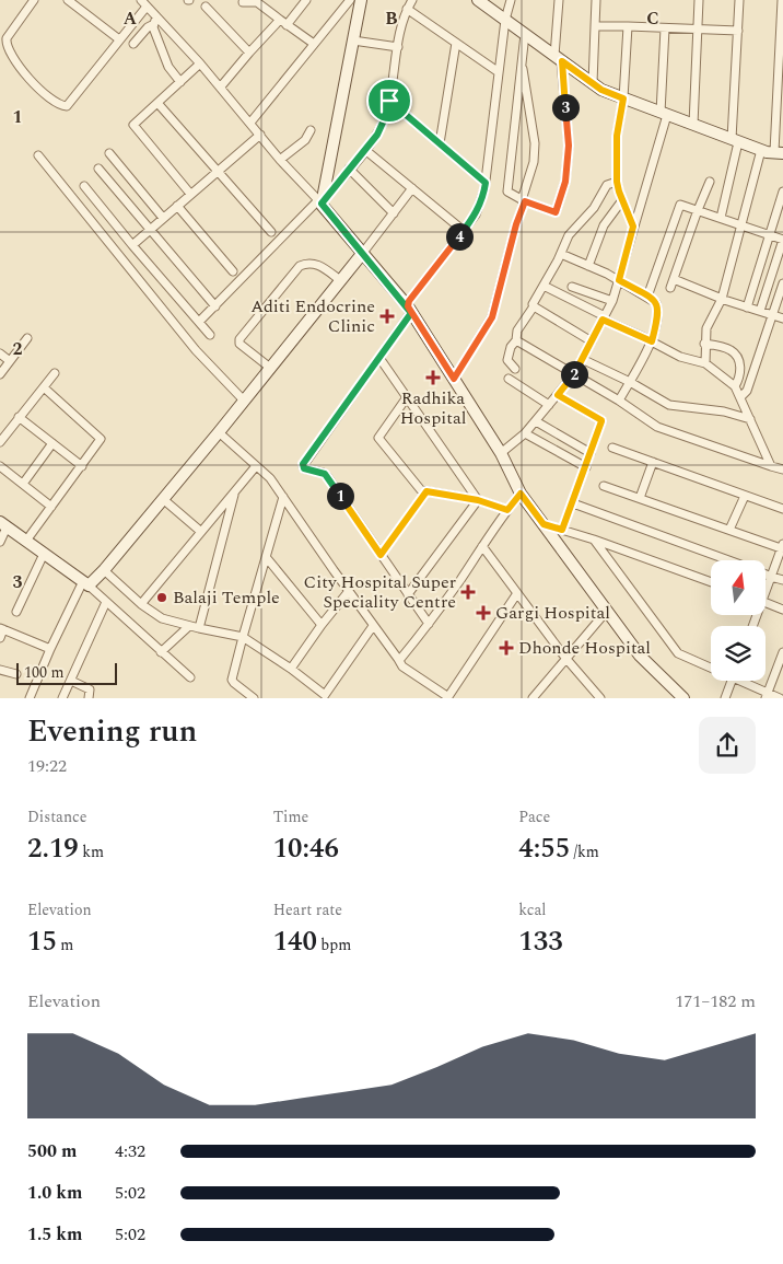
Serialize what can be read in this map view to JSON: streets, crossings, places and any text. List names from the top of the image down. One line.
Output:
{"places":{"health":["Aditi Endocrine Clinic","Radhika Hospital","City Hospital Super Speciality Centre","Gargi Hospital","Dhonde Hospital"],"other":["Balaji Temple"]},"scale_bar":"100 m","north":"top","page":{"pins":["3","4","2","1"],"scale":"100 m","heading":["Evening run","19:22"],"stats":[["Distance","2.19 km"],["Time","10:46"],["Pace","4:55 /km"],["Elevation","15 m"],["Heart rate","140 bpm"],["kcal","133"]],"chart":["Elevation","171–182 m"],"list":[{"name":"500 m","note":"4:32"},{"name":"1.0 km","note":"5:02"},{"name":"1.5 km","note":"5:02"}]},"grid":{"columns":["A","B","C"],"rows":["1","2","3"]}}
